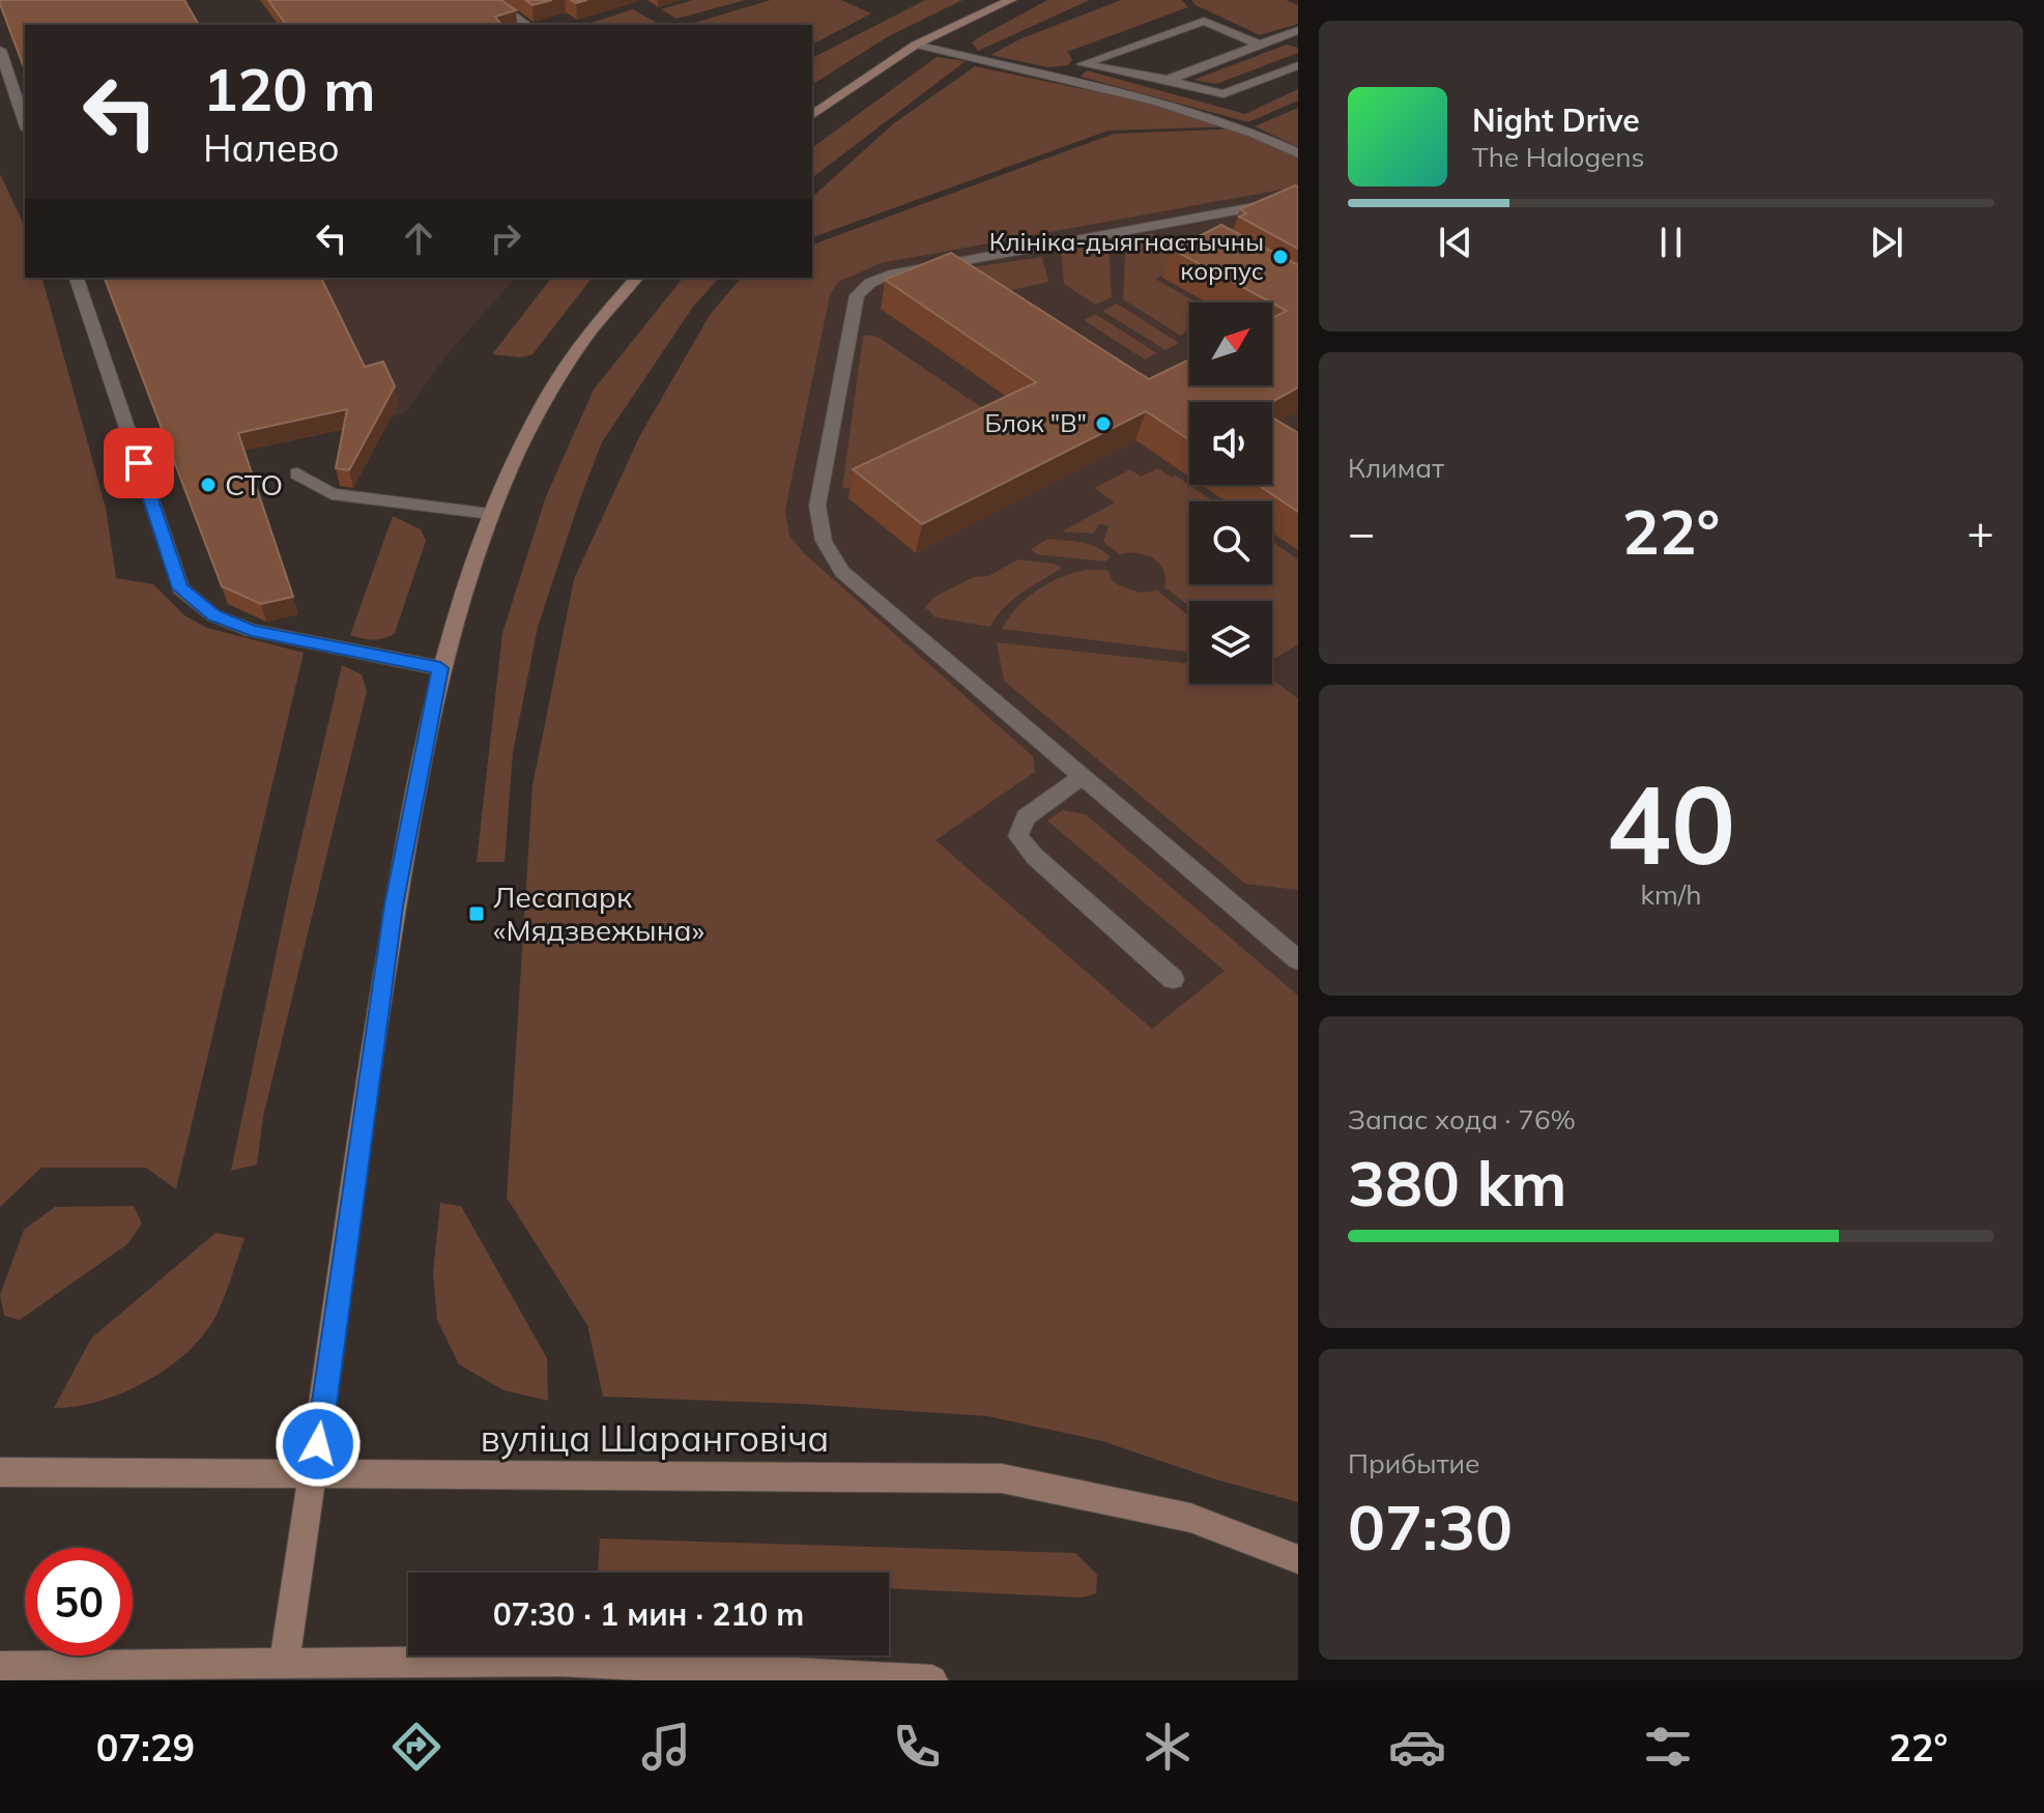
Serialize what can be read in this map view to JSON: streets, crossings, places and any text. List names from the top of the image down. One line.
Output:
{"streets":{"main road":["вуліца Шаранговіча"]},"places":{"other":["Клініка-дыягнастычны корпус","Блок \"В\"","СТО"],"transit":["Лесапарк «Мядзвежына»"]},"north":"top right","page":{"turn":["120 m","Налево"],"song":["Night Drive","The Halogens"],"tile":["Климат",["40","km/h"],["Запас хода · 76%","380 km"],["Прибытие","07:30"]],"heat":["−","22°","+"],"limit":"50","trip":"07:30 · 1 мин · 210 m","tabs":["07:29","22°"]}}
